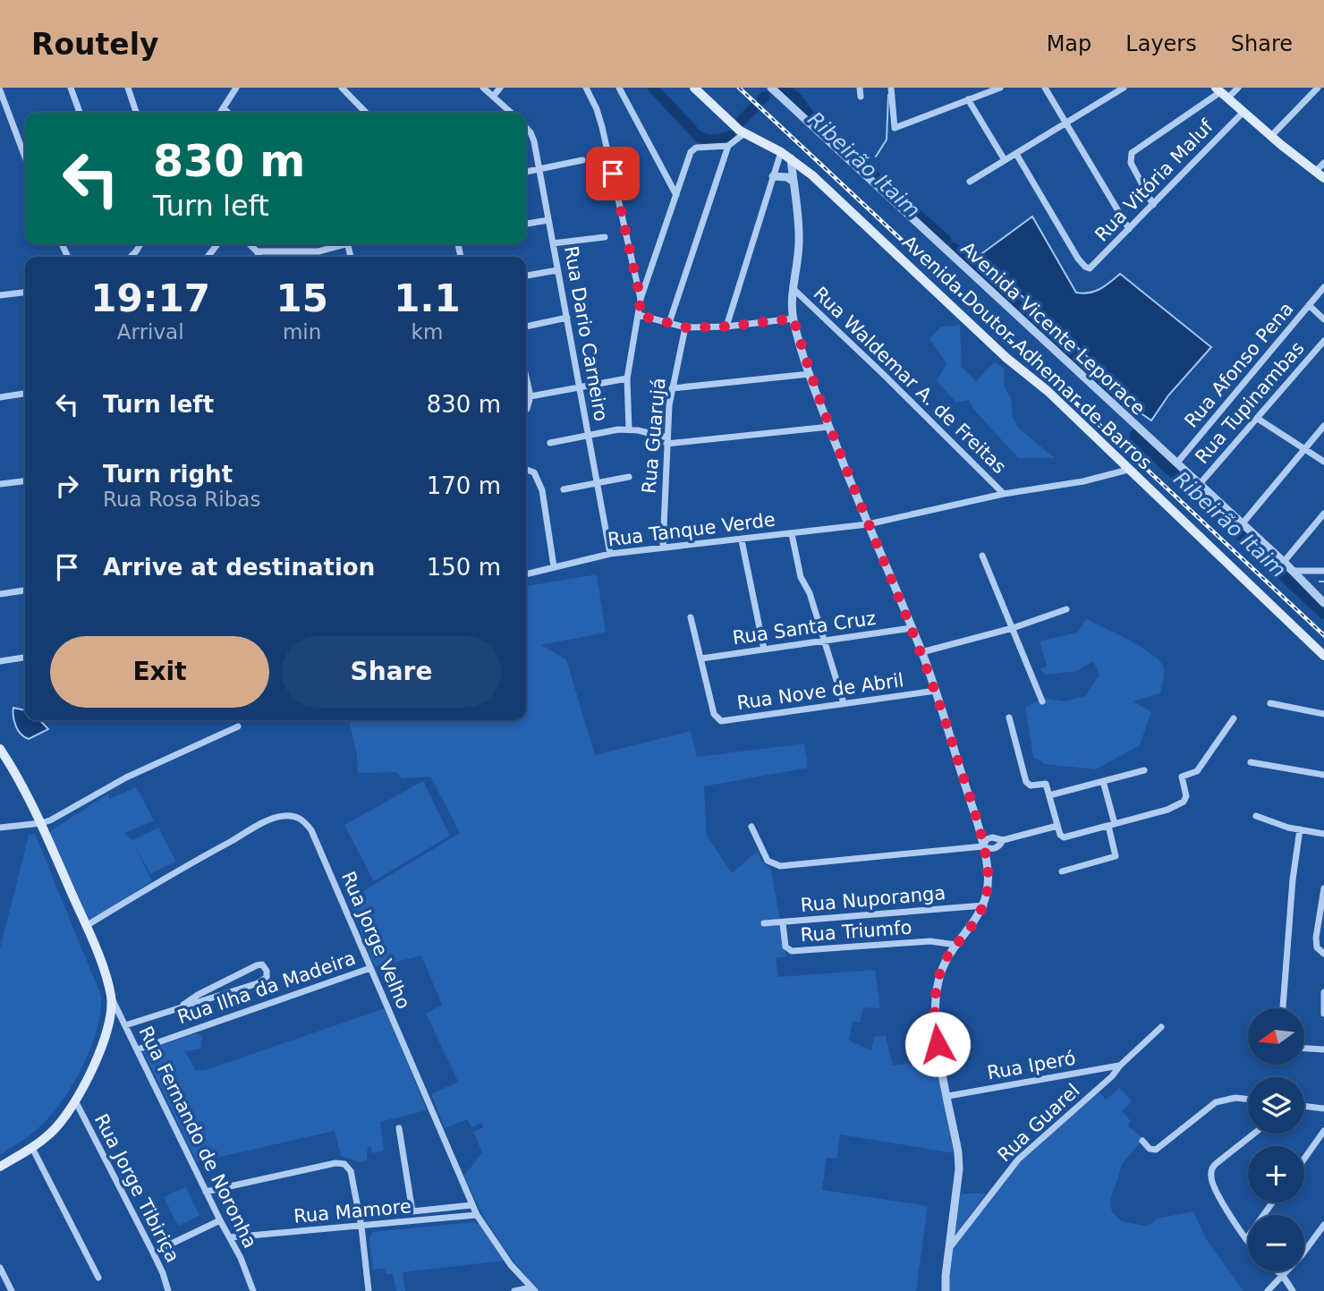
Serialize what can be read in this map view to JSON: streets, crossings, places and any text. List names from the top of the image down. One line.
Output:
{"streets":{"main road":["Avenida Doutor Adhemar de Barros"],"street":["Rua Vitória Maluf","Avenida Vicente Leporace","Rua Dario Carneiro","Rua Afonso Pena","Rua Waldemar A. de Freitas","Rua Tupinambas","Rua Guarujá","Rua Tanque Verde","Rua Santa Cruz","Rua Nove de Abril","Rua Nuporanga","Rua Triumfo","Rua Jorge Velho","Rua Ilha da Madeira","Rua Iperó","Rua Guarel","Rua Fernando de Noronha","Rua Jorge Tibiriça","Rua Mamore"]},"crossings":[["Avenida Vicente Leporace","Rua Afonso Pena"],["Avenida Vicente Leporace","Rua Tupinambas"],["Rua Dario Carneiro","Rua Tanque Verde"],["Avenida Doutor Adhemar de Barros","Rua Tanque Verde"],["Rua Waldemar A. de Freitas","Rua Tanque Verde"],["Rua Guarujá","Rua Tanque Verde"],["Rua Santa Cruz","Rua Nove de Abril"],["Rua Nuporanga","Rua Triumfo"],["Rua Jorge Velho","Rua Ilha da Madeira"],["Rua Jorge Velho","Rua Mamore"],["Rua Ilha da Madeira","Rua Fernando de Noronha"],["Rua Iperó","Rua Guarel"],["Rua Fernando de Noronha","Rua Mamore"]],"water":["Ribeirão Itaim"],"north":"left","page":{"header":"Routely","nav":["Map","Layers","Share"],"turn":["830 m","Turn left"],"eta":["19:17","Arrival","15","min","1.1","km"],"list":[{"name":"Turn left","value":"830 m"},{"name":"Turn right","note":"Rua Rosa Ribas","value":"170 m"},{"name":"Arrive at destination","value":"150 m"}],"buttons":["Exit","Share"],"map_buttons":["+","−"]}}
